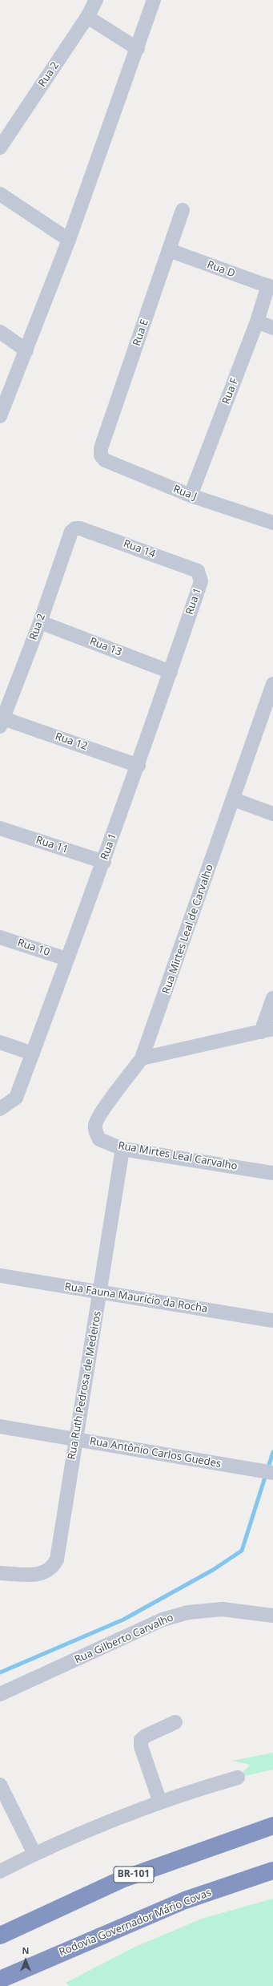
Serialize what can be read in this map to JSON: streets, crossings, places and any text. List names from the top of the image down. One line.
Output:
{"streets":{"highway":["BR-101","Rodovia Governador Mário Covas"],"street":["Rua 2","Rua D","Rua E","Rua F","Rua J","Rua 14","Rua 1","Rua 13","Rua 12","Rua 11","Rua Mirtes Leal de Carvalho","Rua 10","Rua Mirtes Leal Carvalho","Rua Fauna Maurício da Rocha","Rua Ruth Pedrosa de Medeiros","Rua Antônio Carlos Guedes","Rua Gilberto Carvalho"]},"crossings":[["Rua 2","Rua 14"],["Rua 2","Rua 13"],["Rua 2","Rua 12"],["Rua D","Rua E"],["Rua D","Rua F"],["Rua E","Rua J"],["Rua F","Rua J"],["Rua 14","Rua 1"],["Rua 1","Rua 13"],["Rua 1","Rua 12"],["Rua 1","Rua 11"],["Rua 1","Rua 10"],["Rua Mirtes Leal de Carvalho","Rua Mirtes Leal Carvalho"],["Rua Mirtes Leal Carvalho","Rua Ruth Pedrosa de Medeiros"],["Rua Fauna Maurício da Rocha","Rua Ruth Pedrosa de Medeiros"],["Rua Ruth Pedrosa de Medeiros","Rua Antônio Carlos Guedes"]],"north":"top"}
